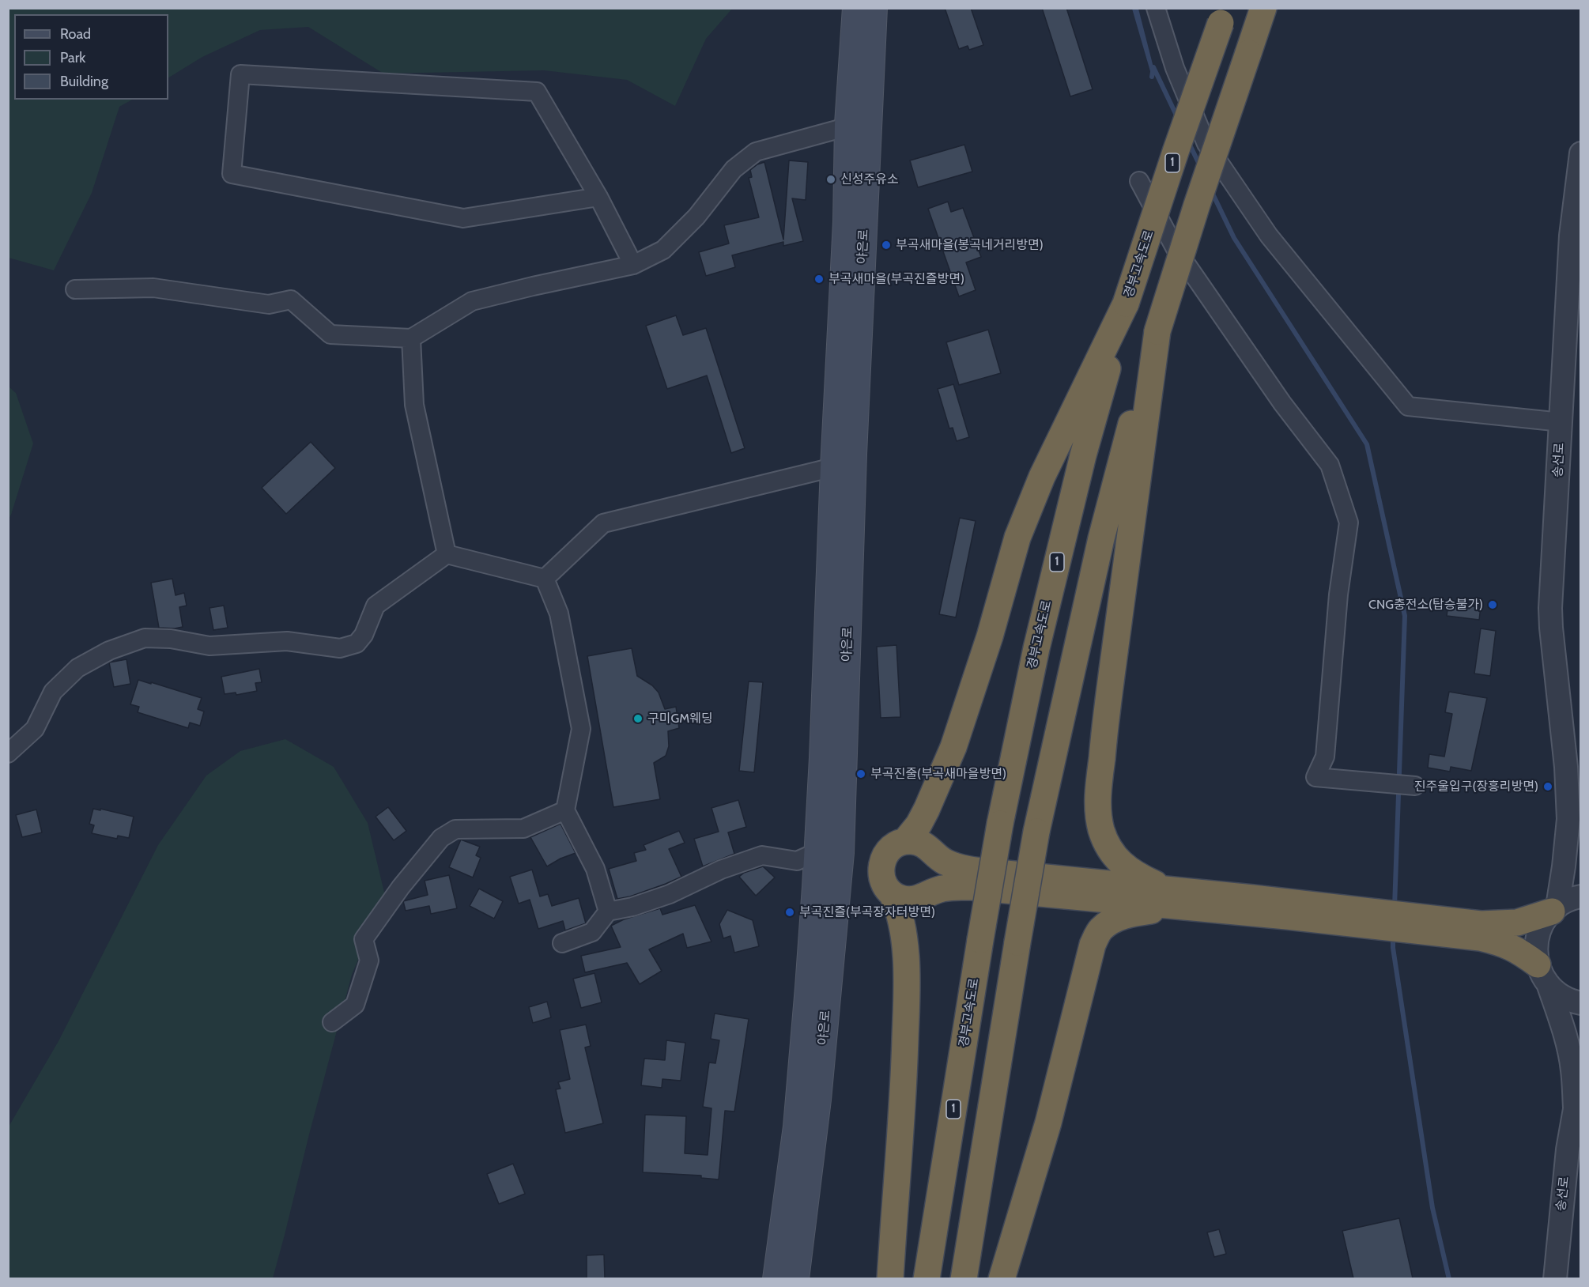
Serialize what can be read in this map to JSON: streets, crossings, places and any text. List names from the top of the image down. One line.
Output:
{"streets":{"highway":["1","경부고속도로"],"main road":["야은로"],"street":["송선로"]},"places":["신성주유소","부곡새마을(봉곡네거리방면)","부곡새마을(부곡진즐방면)","CNG충전소(탑승불가)","구미GM웨딩","부곡진줄(부곡새마을방면)","진주울입구(장흥리방면)","부곡진즐(부곡장자터방면)"],"legend":["Road","Park","Building"]}
